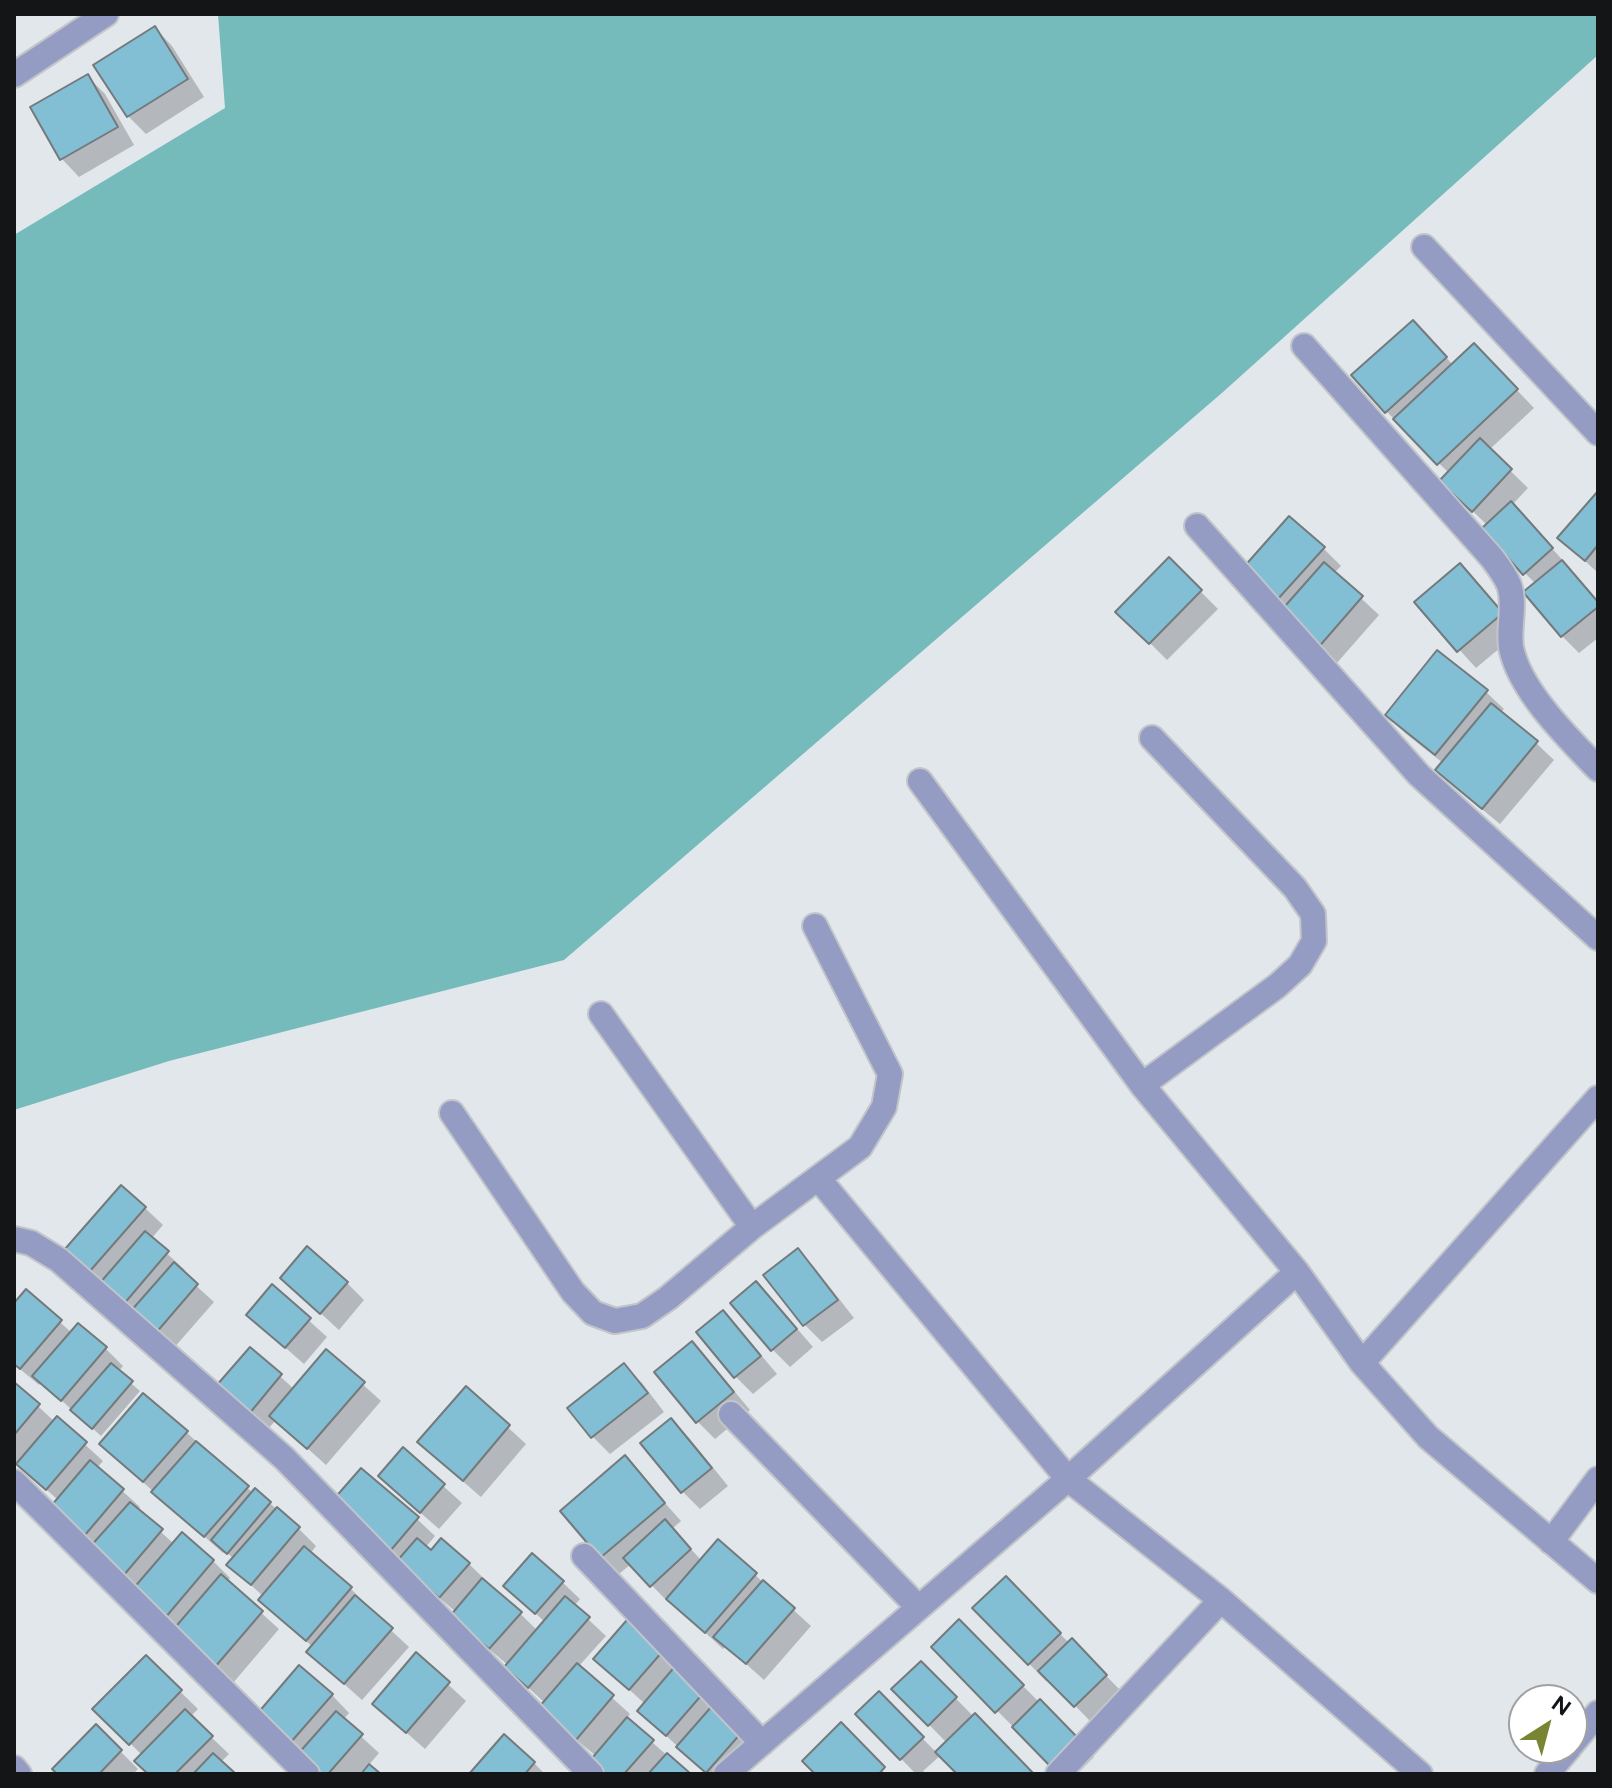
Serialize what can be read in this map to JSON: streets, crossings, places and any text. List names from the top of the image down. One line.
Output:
{"north":"top right"}
